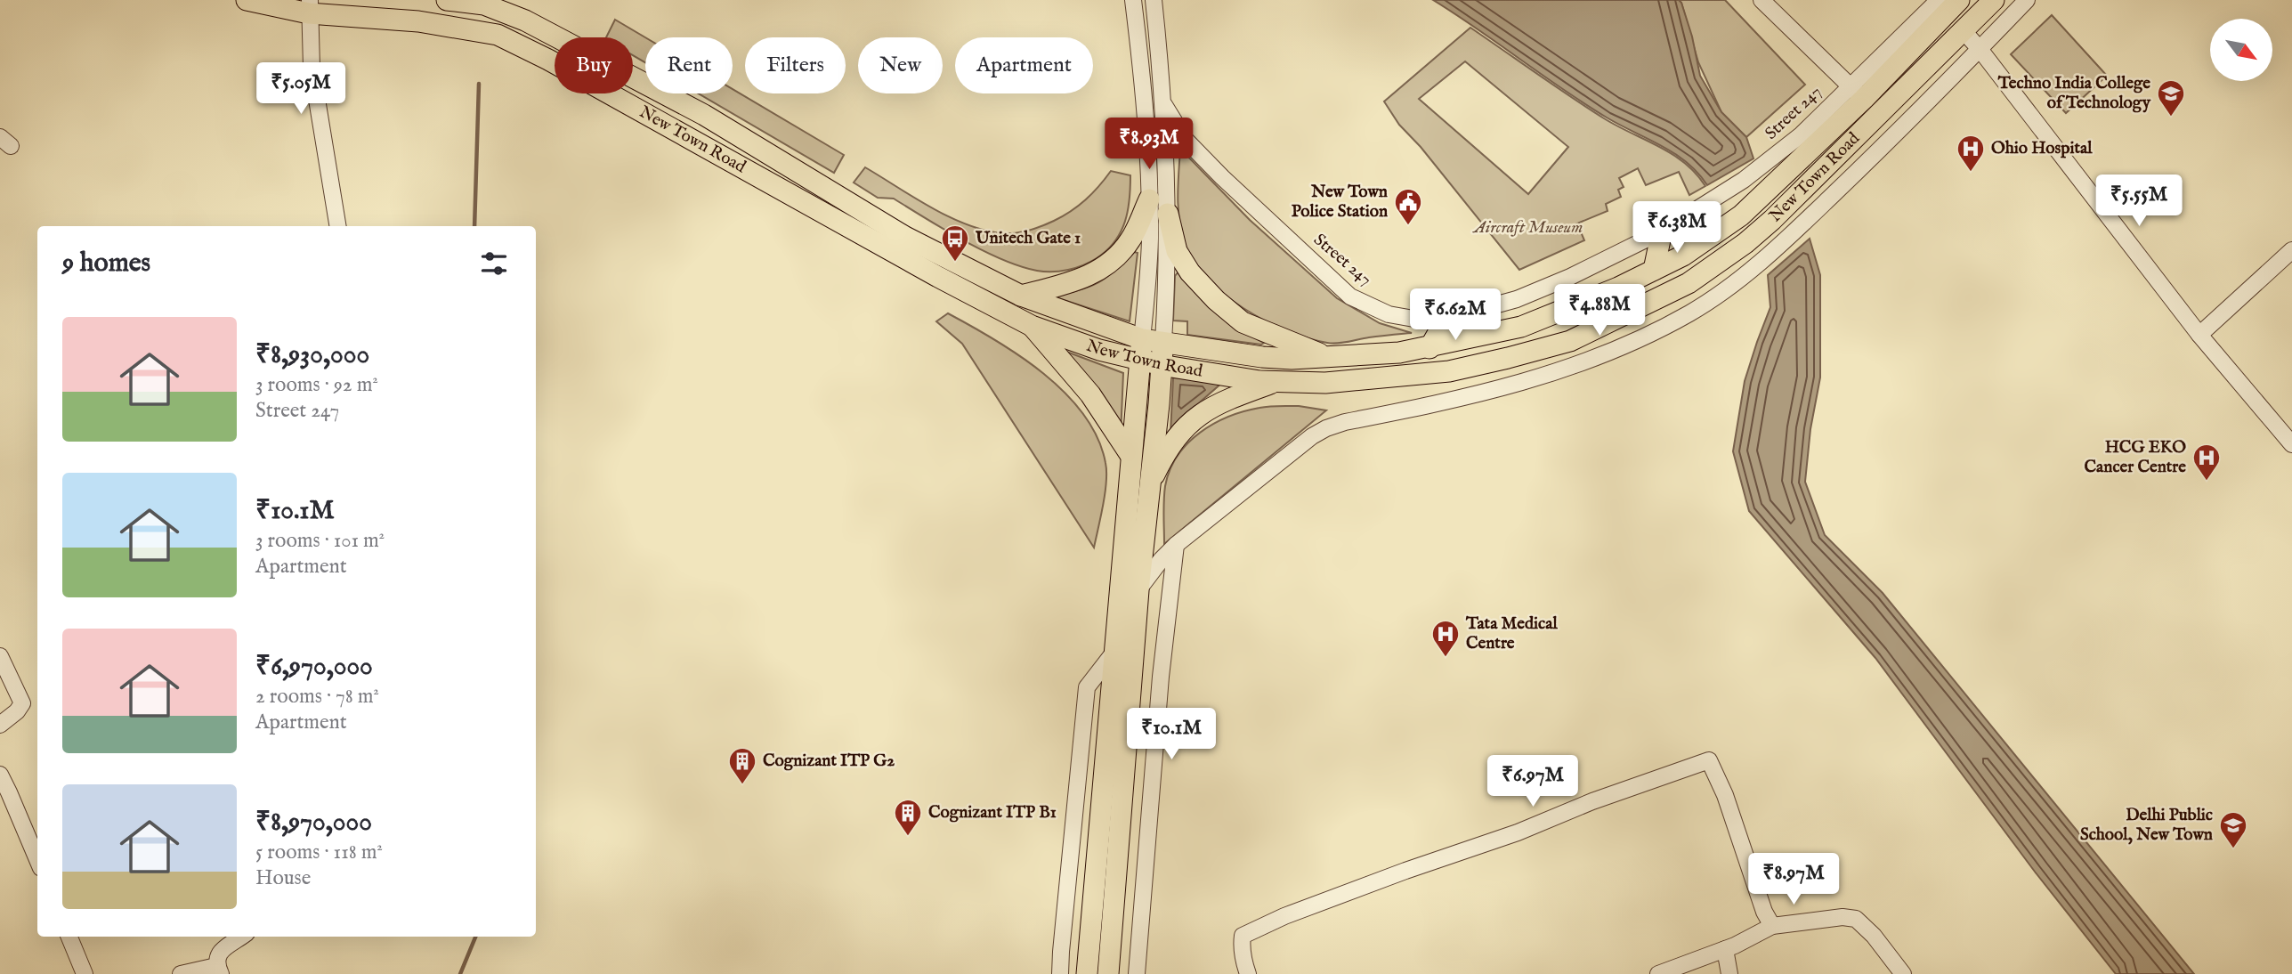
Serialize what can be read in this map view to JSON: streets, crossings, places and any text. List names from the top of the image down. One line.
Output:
{"streets":{"main road":["New Town Road"],"street":["Street 247"]},"parks":["Aircraft Museum"],"places":{"school or university":["Techno India College of Technology","Delhi Public School, New Town"],"hospital":["Ohio Hospital","HCG EKO Cancer Centre","Tata Medical Centre"],"public building":["New Town Police Station"],"bus stop":["Unitech Gate 1"],"building":["Cognizant ITP G2","Cognizant ITP B1"]},"north":"bottom right","page":{"chip":["Buy","Rent","Filters","New","Apartment"],"price":["₹5.05M","₹8.93M","₹5.55M","₹6.38M","₹4.88M","₹6.62M","₹10.1M","₹6.97M","₹8.97M"],"heading":"9 homes","list":[{"name":"₹8,930,000","note":"3 rooms · 92 m² · Street 247"},{"name":"₹10.1M","note":"3 rooms · 101 m² · Apartment"},{"name":"₹6,970,000","note":"2 rooms · 78 m² · Apartment"},{"name":"₹8,970,000","note":"5 rooms · 118 m² · House"}]}}
